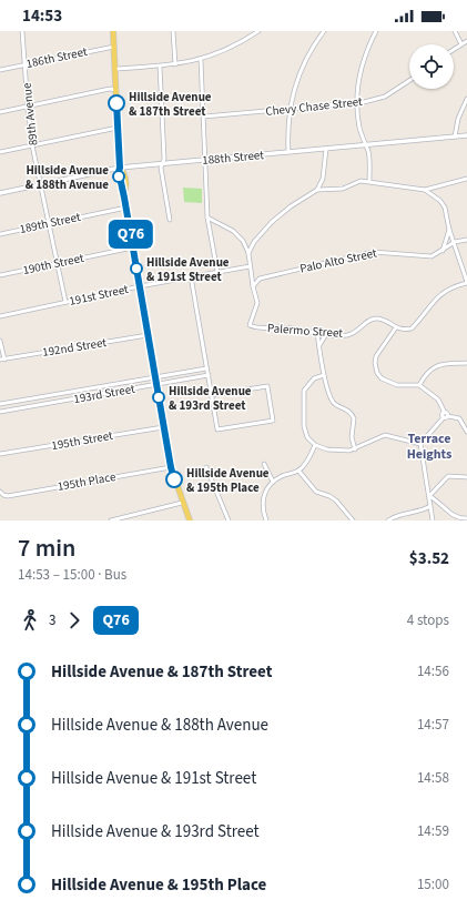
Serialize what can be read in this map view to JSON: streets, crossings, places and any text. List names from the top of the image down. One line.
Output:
{"streets":{"street":["186th Street","Chevy Chase Street","89th Avenue","188th Street","189th Street","Palo Alto Street","190th Street","191st Street","Palermo Street","192nd Street","193rd Street","195th Street","195th Place"]},"crossings":[["186th Street","89th Avenue"],["89th Avenue","188th Street"],["89th Avenue","189th Street"],["89th Avenue","190th Street"],["89th Avenue","191st Street"]],"districts":["Terrace Heights"],"places":["Hillside Avenue & 187th Street","Hillside Avenue & 188th Avenue","Hillside Avenue & 191st Street","Hillside Avenue & 193rd Street","Hillside Avenue & 195th Place"],"lines":["bus line Q76"],"page":{"status":"14:53","on_map":"Q76","heading":["7 min","14:53 – 15:00 · Bus","$3.52"],"legs":["3","Q76","4 stops"],"list":[{"name":"Hillside Avenue & 187th Street","value":"14:56"},{"name":"Hillside Avenue & 188th Avenue","value":"14:57"},{"name":"Hillside Avenue & 191st Street","value":"14:58"},{"name":"Hillside Avenue & 193rd Street","value":"14:59"},{"name":"Hillside Avenue & 195th Place","value":"15:00"}]}}
